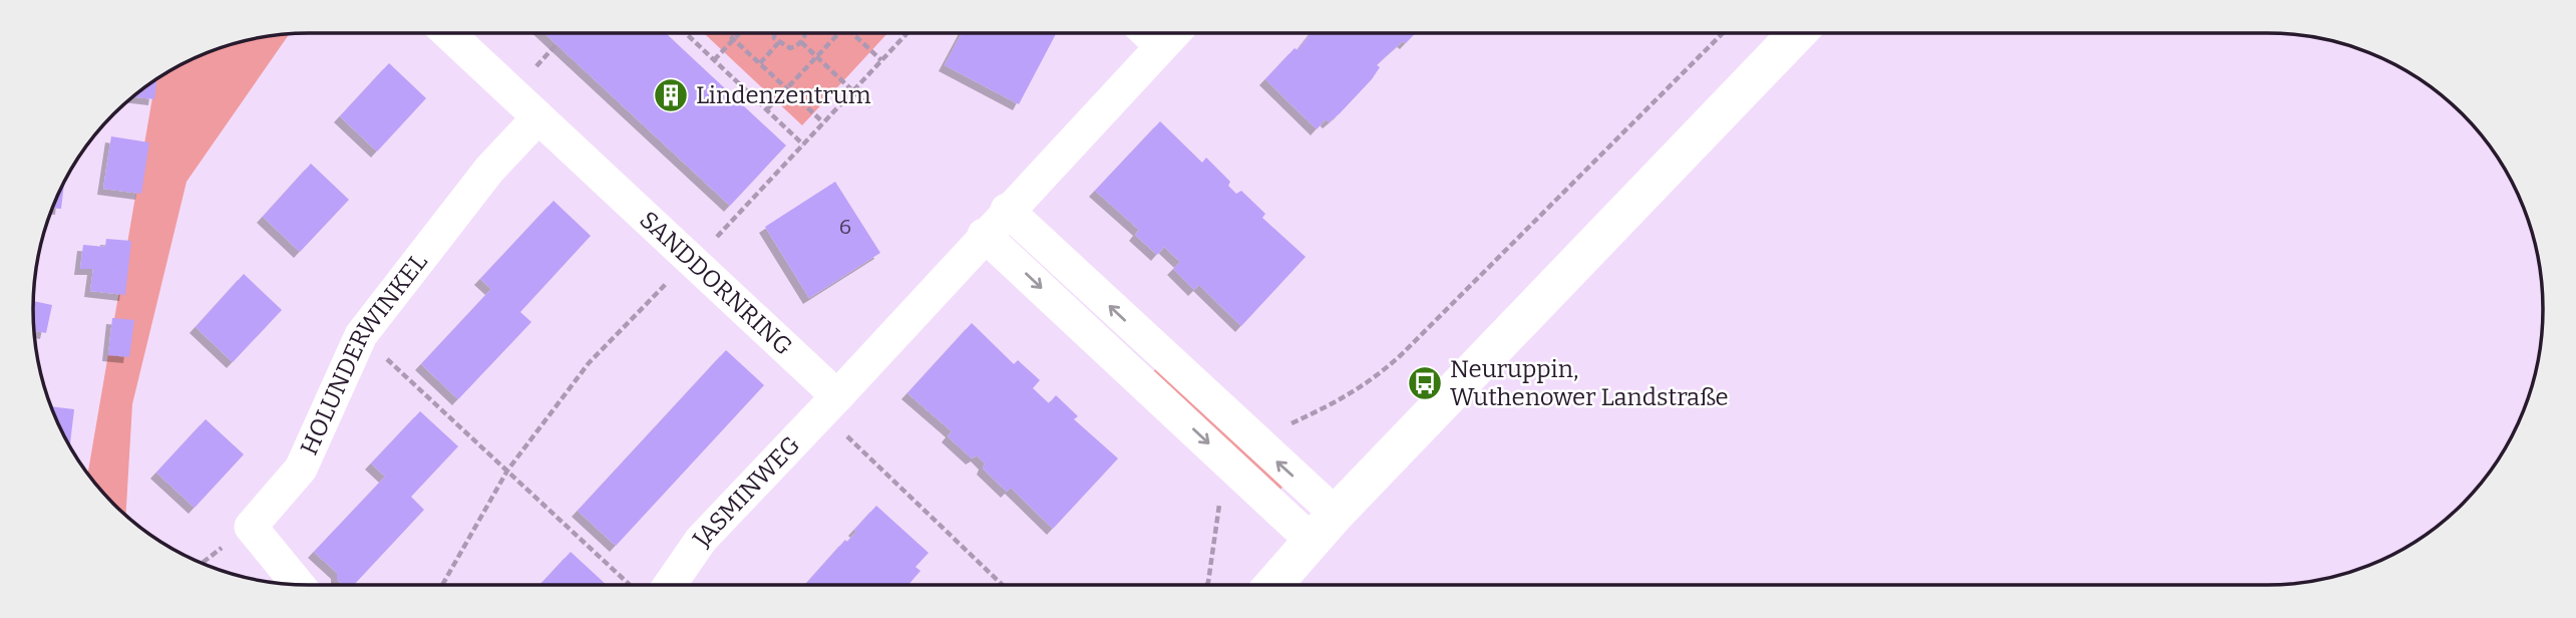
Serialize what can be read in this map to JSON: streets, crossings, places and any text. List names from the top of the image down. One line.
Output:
{"streets":{"street":["SANDDORNRING","HOLUNDERWINKEL","JASMINWEG"]},"crossings":[["SANDDORNRING","HOLUNDERWINKEL"],["SANDDORNRING","JASMINWEG"]],"places":{"building":["Lindenzentrum"],"bus stop":["Neuruppin, Wuthenower Landstraße"]},"house_numbers":["6"]}
